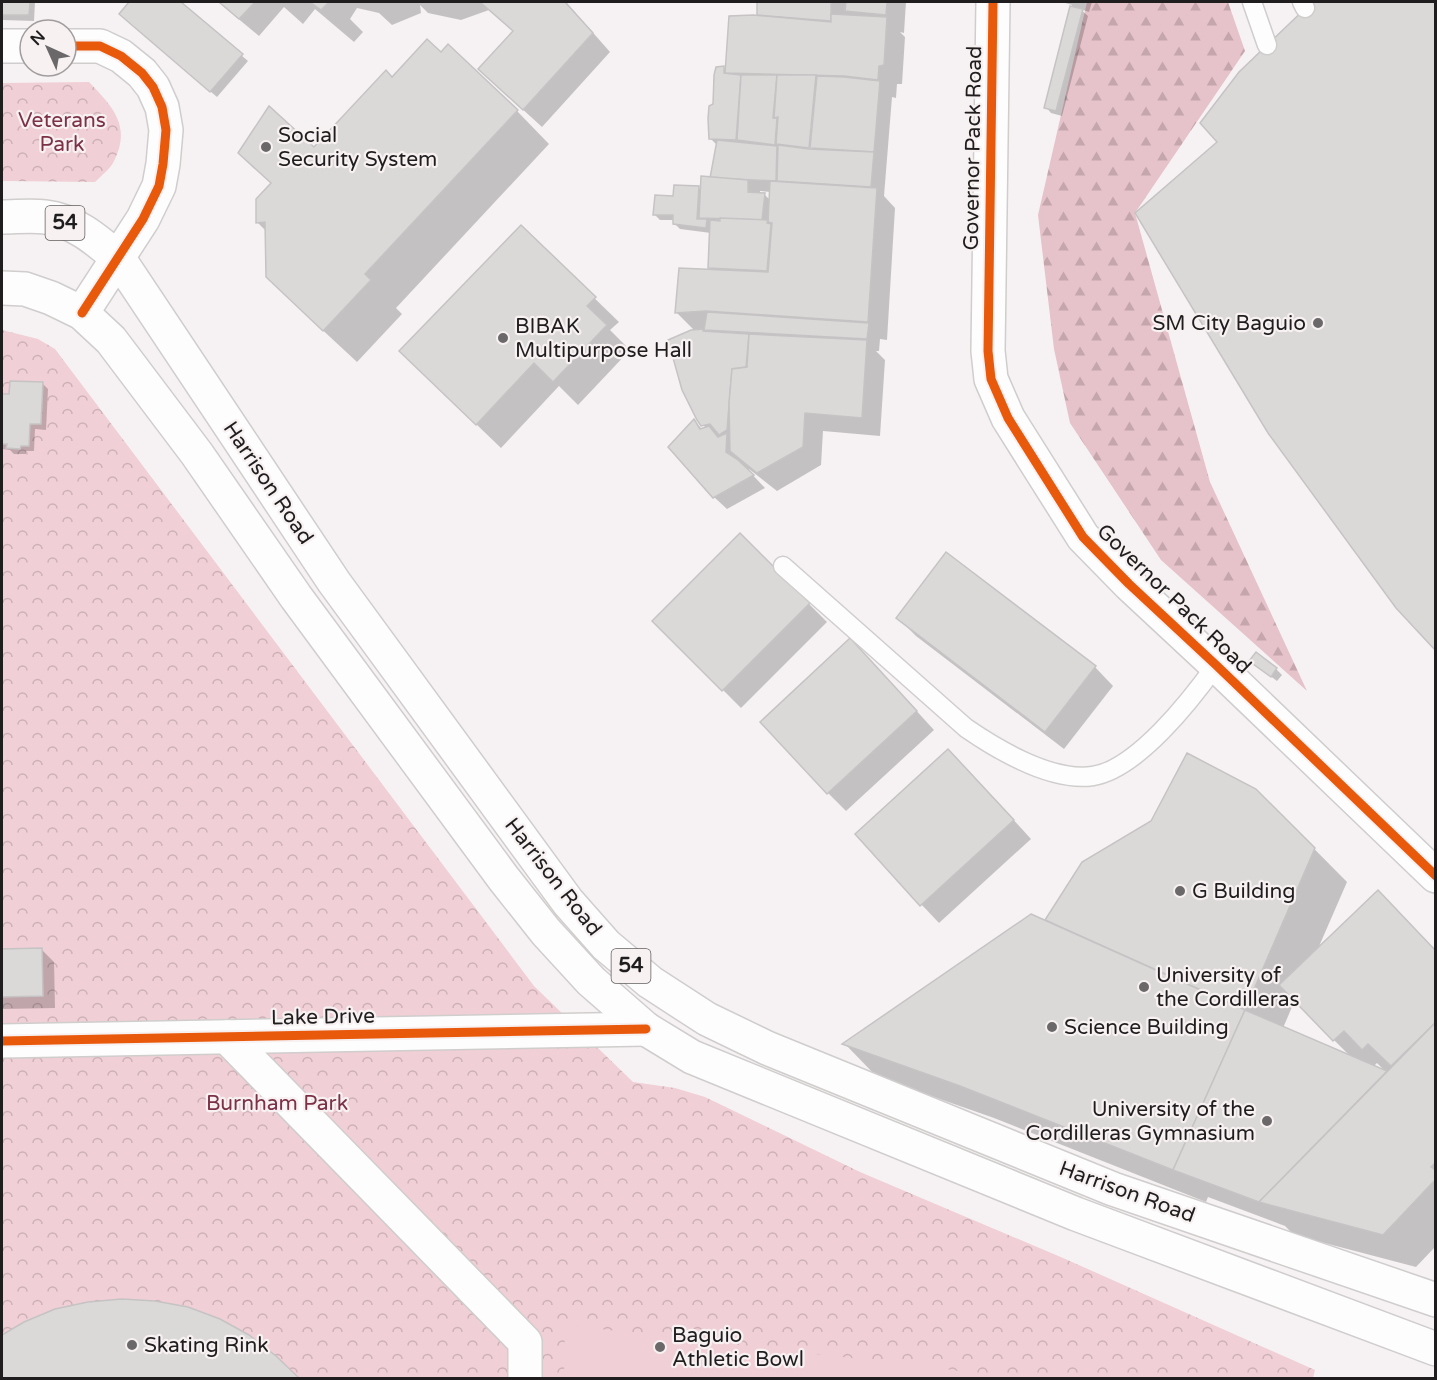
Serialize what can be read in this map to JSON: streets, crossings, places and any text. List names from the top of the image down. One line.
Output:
{"streets":{"main road":["Governor Pack Road","54","Harrison Road","Lake Drive"]},"crossings":[["Harrison Road","Lake Drive"]],"parks":["Veterans Park","Burnham Park"],"places":["Social Security System","SM City Baguio","BIBAK Multipurpose Hall","G Building","University of the Cordilleras","Science Building","University of the Cordilleras Gymnasium","Skating Rink","Baguio Athletic Bowl"],"north":"top left"}
